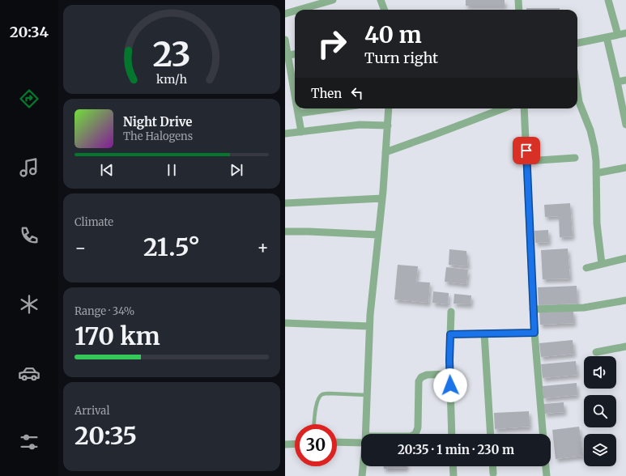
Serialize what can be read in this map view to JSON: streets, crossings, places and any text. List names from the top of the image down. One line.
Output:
{"page":{"tabs":"20:34","turn":["40 m","Turn right"],"then":"Then","song":["Night Drive","The Halogens"],"tile":["Climate",["Range · 34%","170 km"],["Arrival","20:35"]],"heat":["−","21.5°","+"],"limit":"30","trip":"20:35 · 1 min · 230 m","gauge":["23","km/h"]}}
